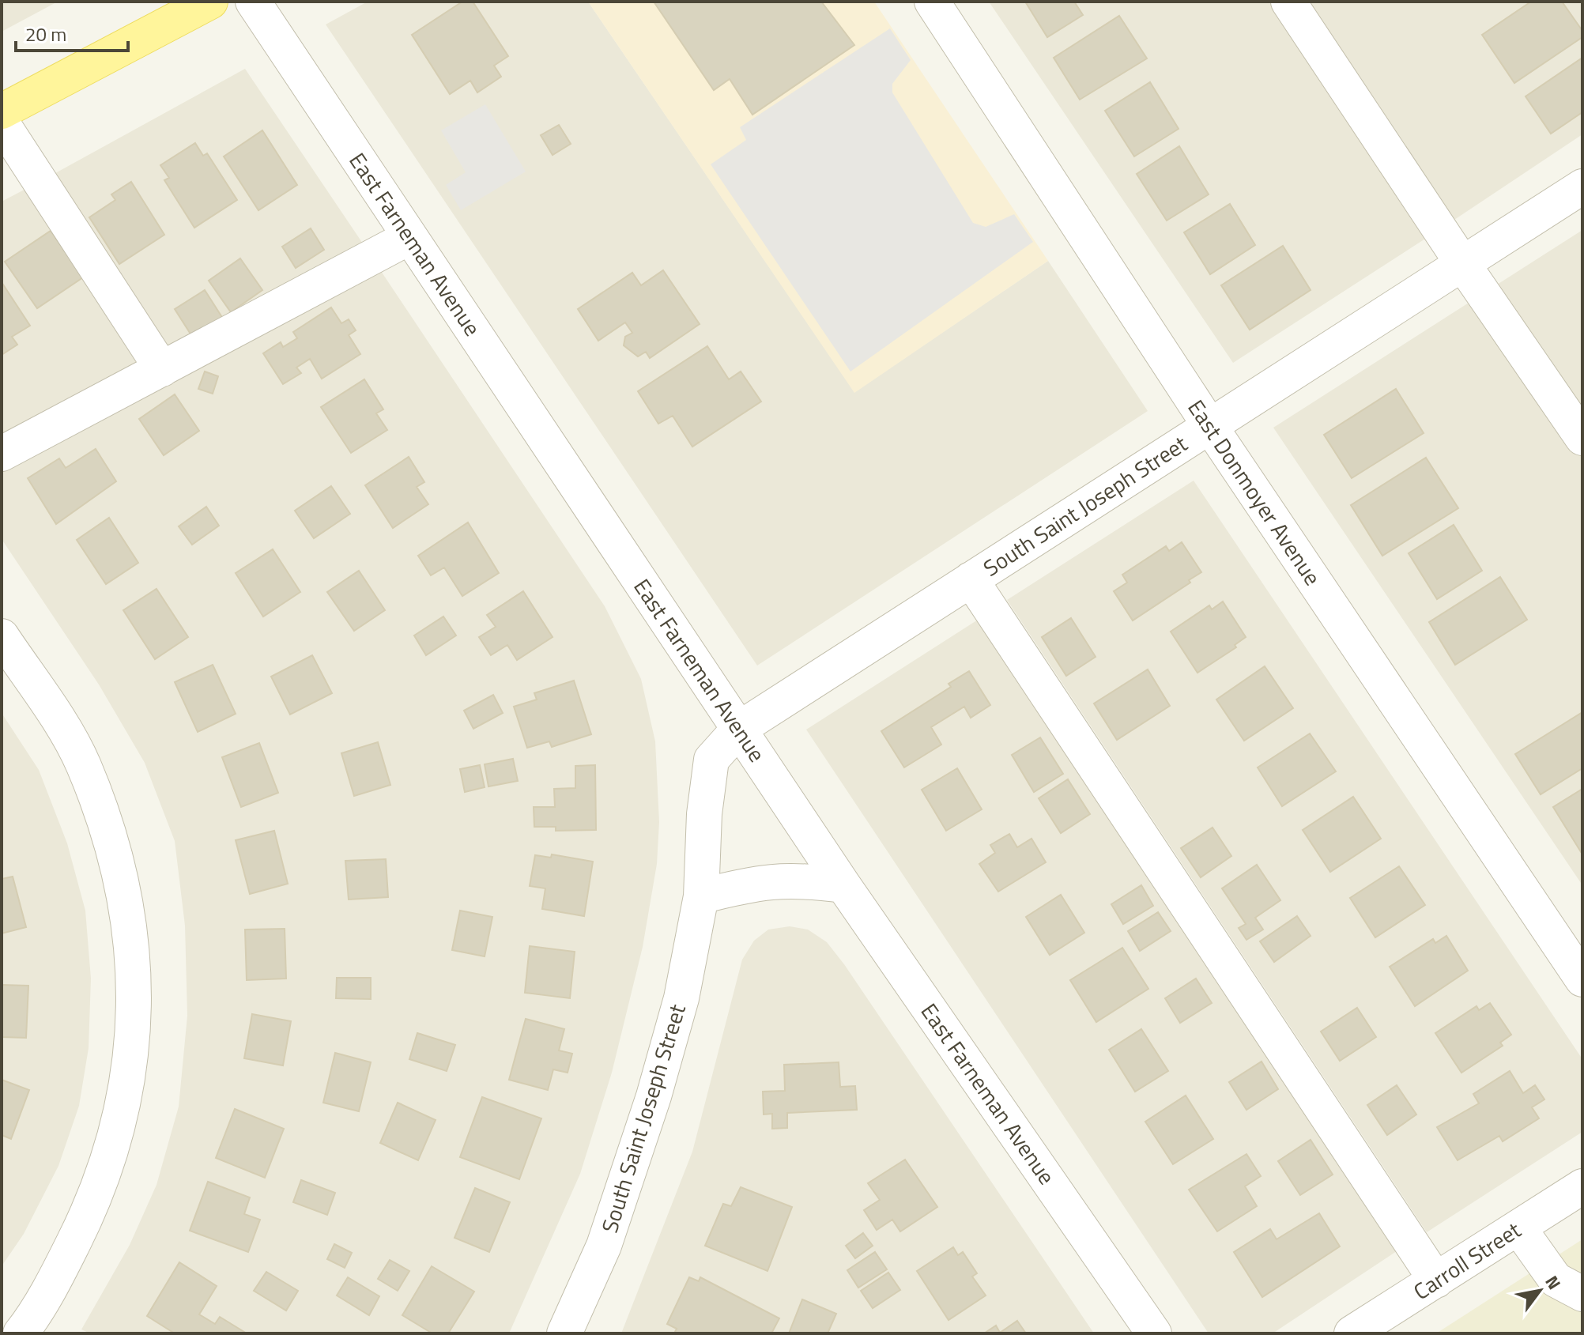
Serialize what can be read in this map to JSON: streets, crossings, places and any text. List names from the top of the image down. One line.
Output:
{"streets":{"street":["East Farneman Avenue","East Donmoyer Avenue","South Saint Joseph Street","Carroll Street"]},"crossings":[["East Farneman Avenue","South Saint Joseph Street"],["East Donmoyer Avenue","South Saint Joseph Street"]],"scale_bar":"20 m","north":"top right"}
